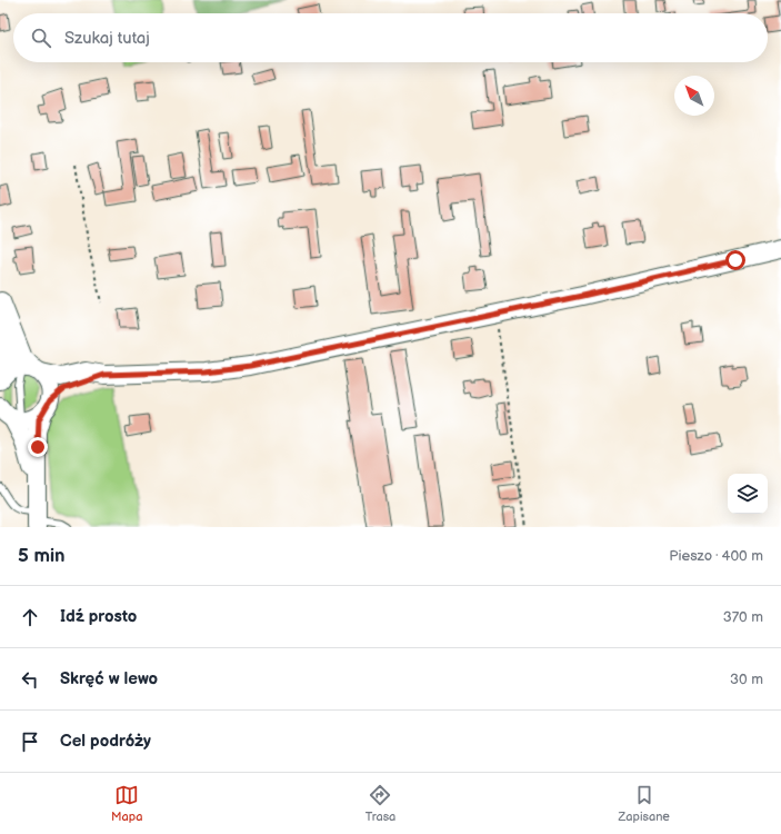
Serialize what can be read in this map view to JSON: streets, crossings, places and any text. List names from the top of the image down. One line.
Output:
{"north":"top left","page":{"search":"Szukaj tutaj","heading":["5 min","Pieszo · 400 m"],"list":[["Idź prosto","370 m"],["Skręć w lewo","30 m"],"Cel podróży"],"nav":["Mapa","Trasa","Zapisane"]}}
